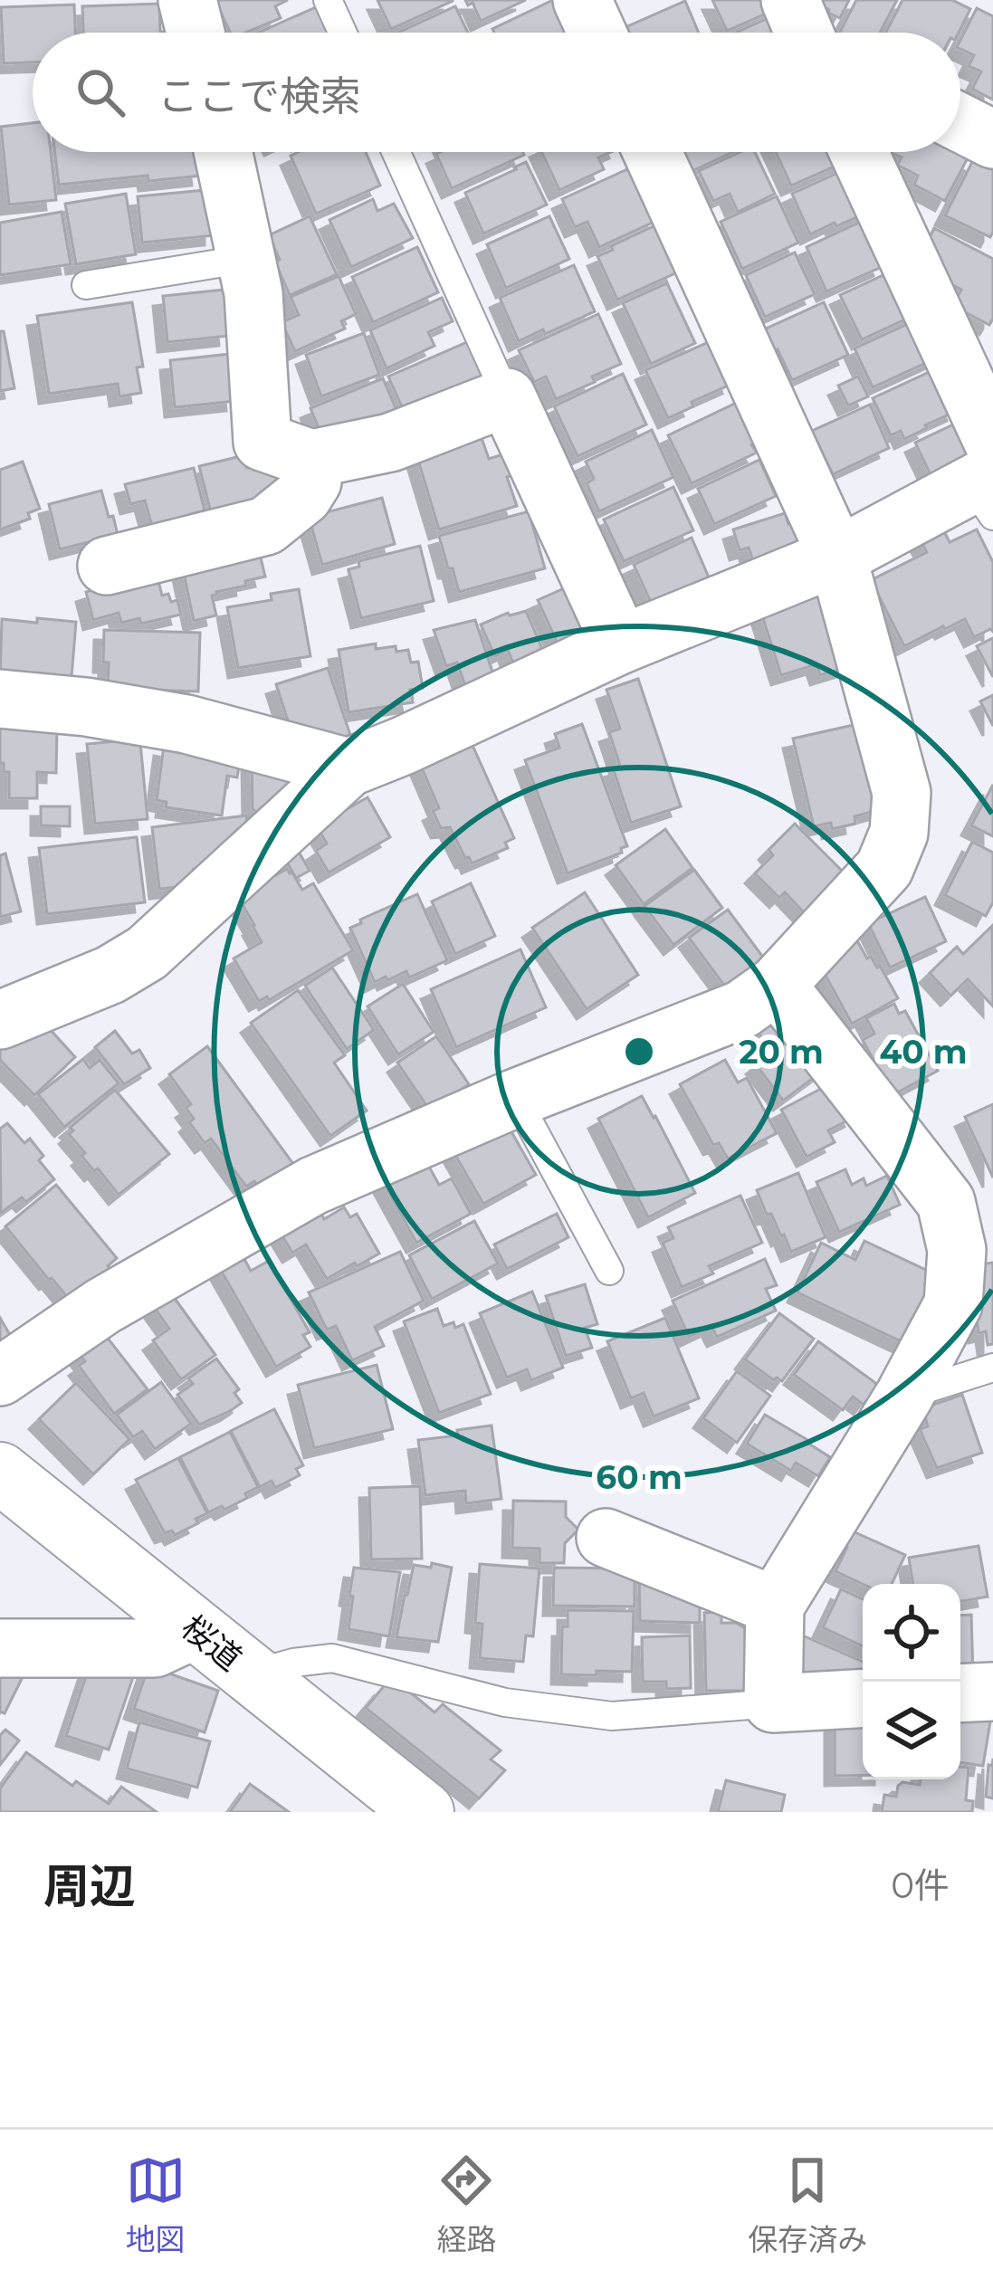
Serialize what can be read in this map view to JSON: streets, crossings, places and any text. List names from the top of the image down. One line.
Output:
{"streets":{"street":["桜道"]},"page":{"search":"ここで検索","heading":["周辺","0件"],"nav":["地図","経路","保存済み"]},"rings":["20 m","40 m","60 m"]}
